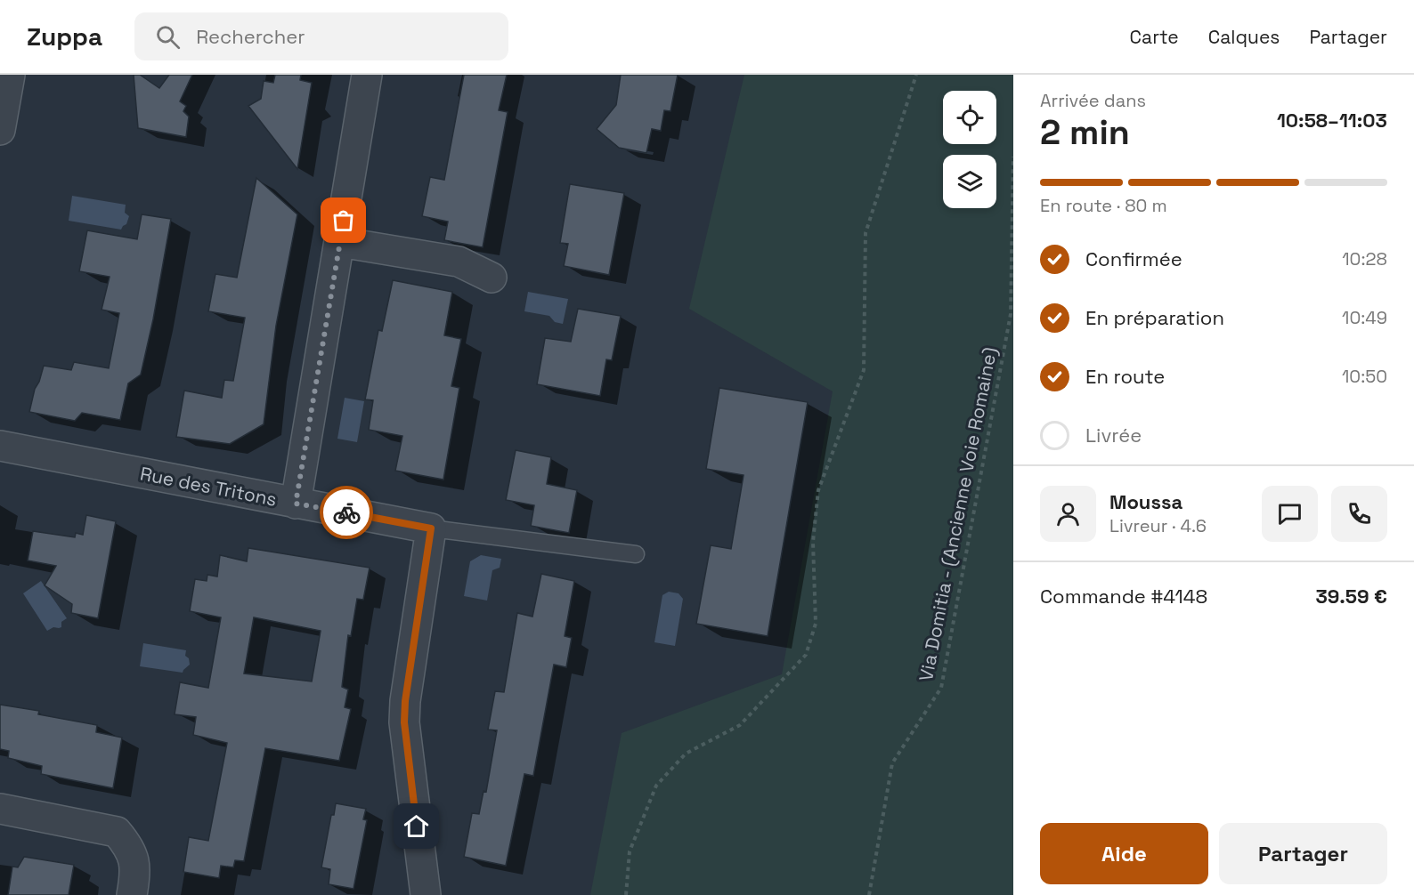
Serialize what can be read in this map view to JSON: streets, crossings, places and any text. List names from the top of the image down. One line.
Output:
{"streets":{"street":["Rue des Tritons"],"path":["Via Domitia - (Ancienne Voie Romaine)"]},"page":{"header":"Zuppa","search":"Rechercher","nav":["Carte","Calques","Partager"],"heading":["2 min","Arrivée dans","10:58–11:03"],"panel":["Moussa","Livreur · 4.6","Commande #4148","39.59 €"],"bar":"En route · 80 m","list":[["Confirmée","10:28"],["En préparation","10:49"],["En route","10:50"],"Livrée"],"buttons":["Aide","Partager"]}}
